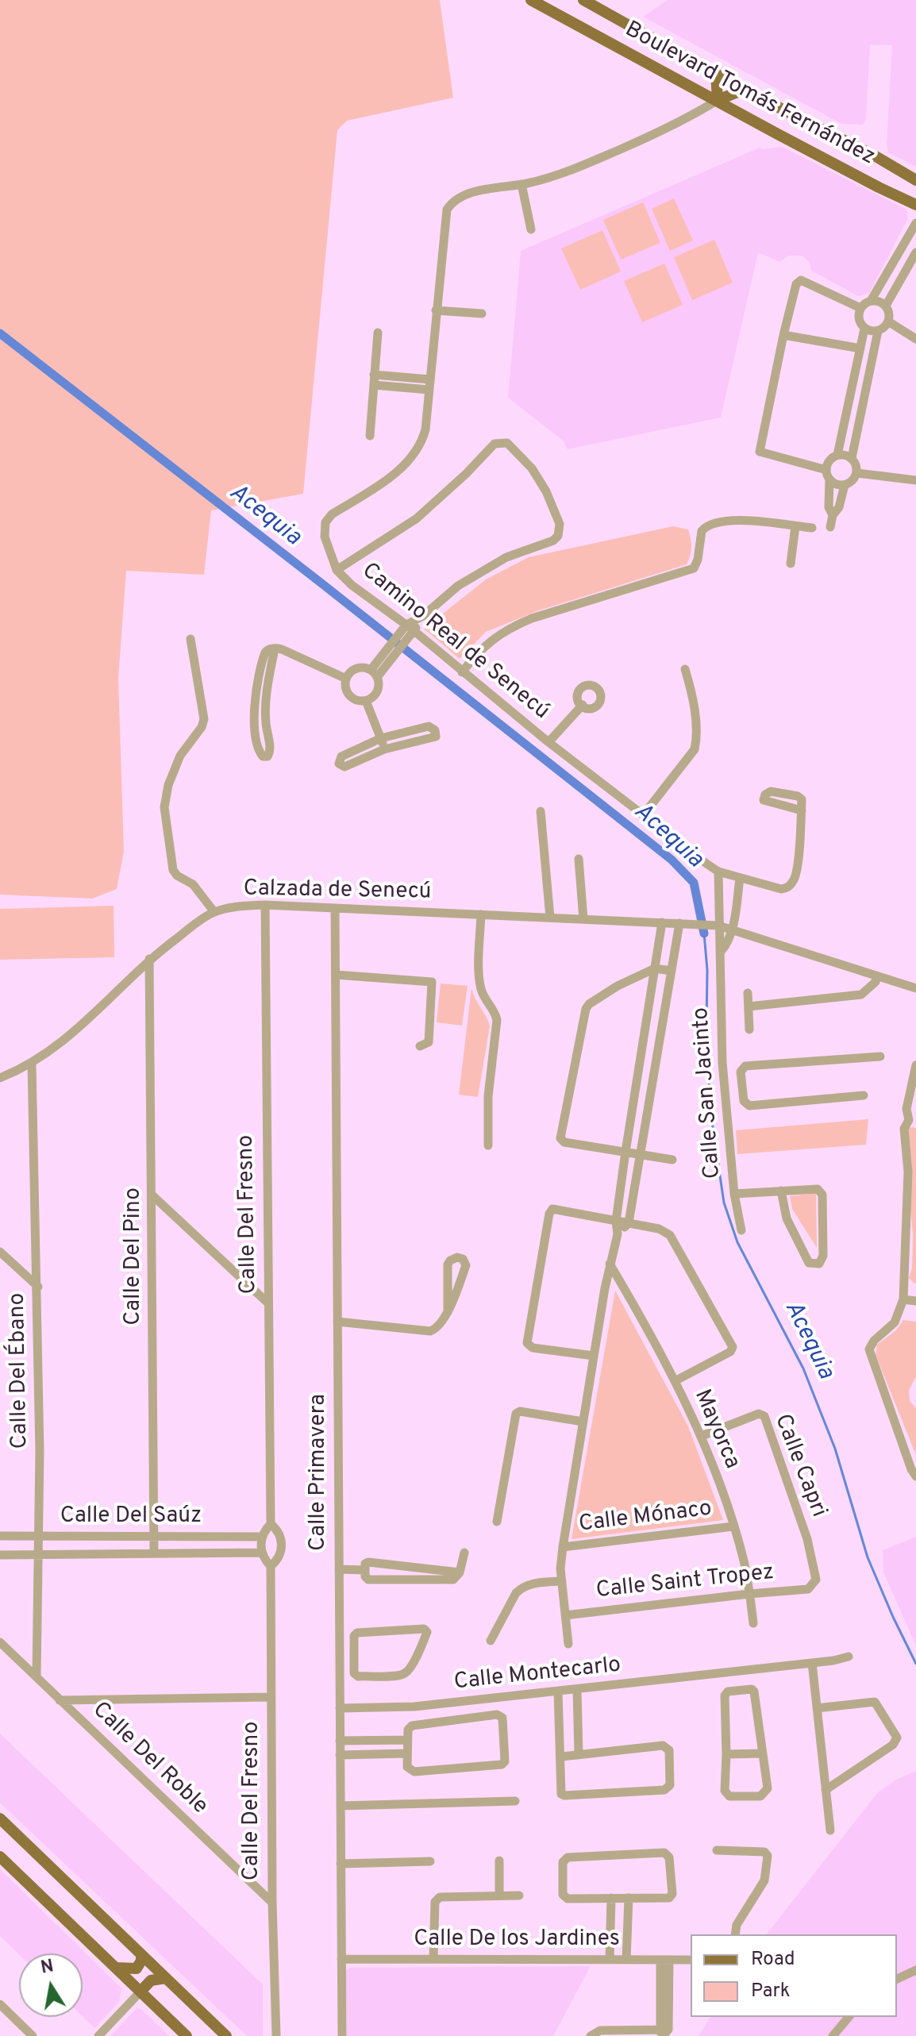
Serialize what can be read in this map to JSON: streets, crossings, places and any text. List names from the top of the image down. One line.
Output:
{"streets":{"main road":["Boulevard Tomás Fernández"],"street":["Camino Real de Senecú","Calzada de Senecú","Calle San Jacinto","Calle Del Fresno","Calle Del Pino","Calle Del Ébano","Mayorca","Calle Capri","Calle Primavera","Calle Del Saúz","Calle Mónaco","Calle Saint Tropez","Calle Montecarlo","Calle Del Roble","Calle De los Jardines"]},"crossings":[["Boulevard Tomás Fernández","Camino Real de Senecú"],["Camino Real de Senecú","Calle San Jacinto"],["Calzada de Senecú","Calle San Jacinto"],["Calzada de Senecú","Calle Del Fresno"],["Calzada de Senecú","Calle Del Pino"],["Calzada de Senecú","Calle Del Ébano"],["Calzada de Senecú","Calle Primavera"],["Calle Del Fresno","Calle Del Roble"],["Calle Del Pino","Calle Del Saúz"],["Calle Del Ébano","Calle Del Saúz"],["Calle Del Ébano","Calle Del Roble"],["Mayorca","Calle Capri"],["Mayorca","Calle Mónaco"],["Mayorca","Calle Saint Tropez"],["Calle Capri","Calle Saint Tropez"],["Calle Primavera","Calle Montecarlo"],["Calle Primavera","Calle De los Jardines"]],"water":["Acequia"],"legend":["Road","Park"],"north":"top"}
